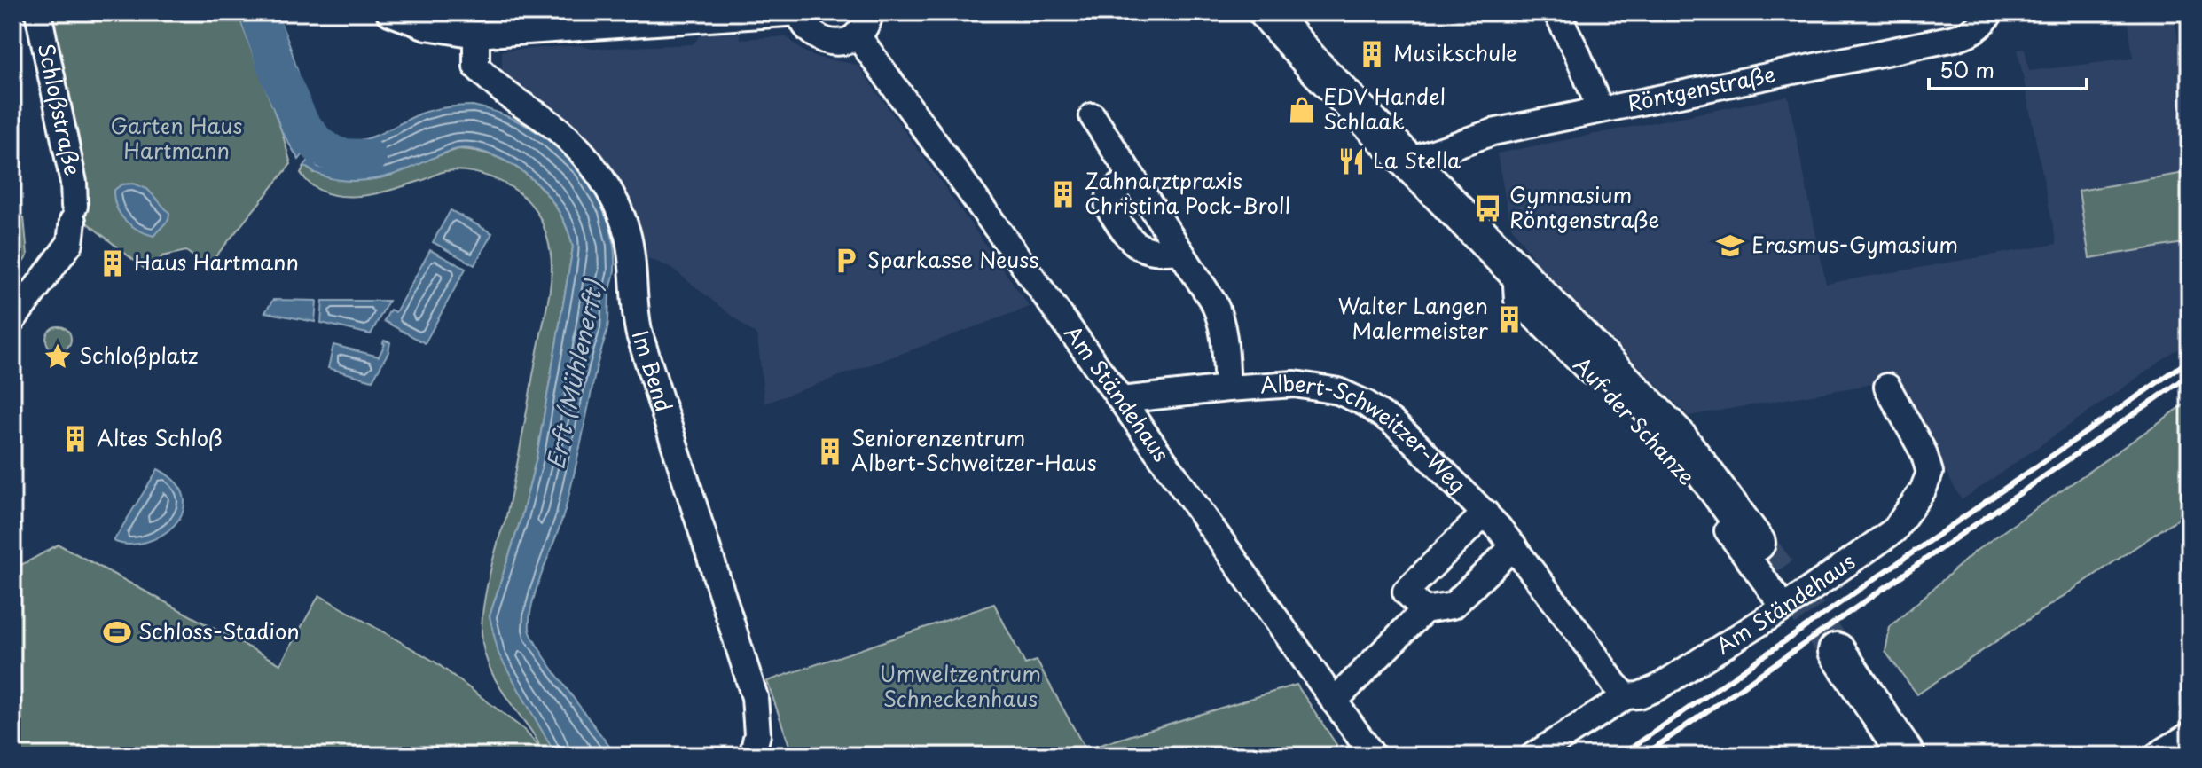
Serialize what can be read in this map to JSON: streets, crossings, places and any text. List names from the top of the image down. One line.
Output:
{"streets":{"main road":["Auf der Schanze"],"street":["Röntgenstraße","Schloßstraße","Im Bend","Am Ständehaus","Albert-Schweitzer-Weg"]},"crossings":[["Röntgenstraße","Auf der Schanze"],["Am Ständehaus","Auf der Schanze"],["Am Ständehaus","Albert-Schweitzer-Weg"]],"water":["Erft (Mühlenerft)"],"parks":["Garten Haus Hartmann","Umweltzentrum Schneckenhaus"],"places":{"building":["Musikschule","Zahnarztpraxis Christina Pock-Broll","Haus Hartmann","Walter Langen Malermeister","Altes Schloß","Seniorenzentrum Albert-Schweitzer-Haus"],"shop":["EDV Handel Schlaak"],"restaurant":["La Stella"],"bus stop":["Gymnasium Röntgenstraße"],"school or university":["Erasmus-Gymasium"],"parking":["Sparkasse Neuss"],"place":["Schloßplatz"],"sports":["Schloss-Stadion"]},"scale_bar":"50 m"}
